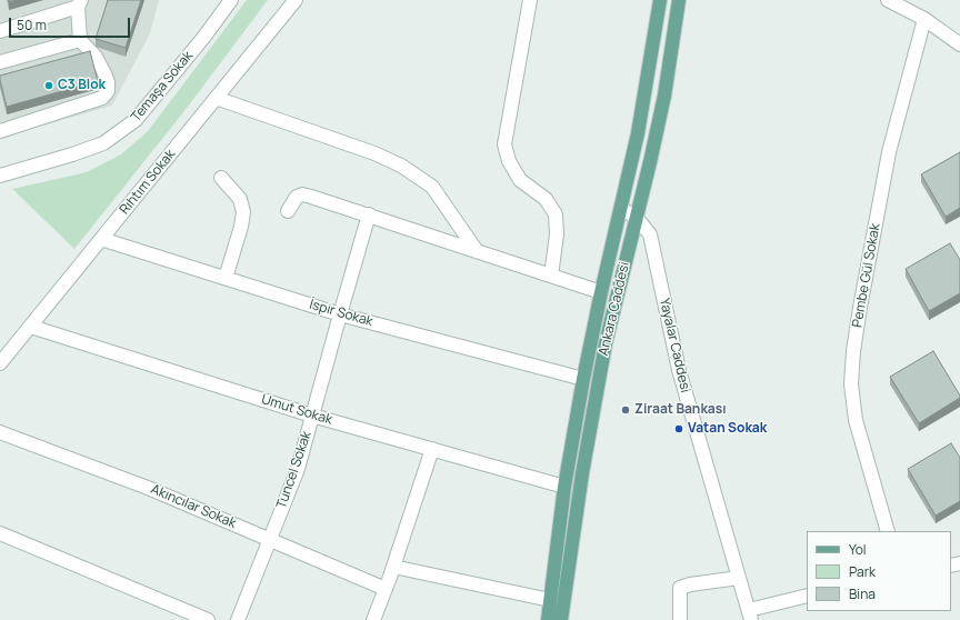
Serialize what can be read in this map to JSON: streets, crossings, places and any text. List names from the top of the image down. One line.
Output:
{"streets":{"main road":["Ankara Caddesi"],"street":["Temaşa Sokak","Rıhtım Sokak","Pembe Gül Sokak","İspir Sokak","Yayalar Caddesi","Umut Sokak","Tuncel Sokak","Akıncılar Sokak"]},"crossings":[["Rıhtım Sokak","İspir Sokak"],["Rıhtım Sokak","Umut Sokak"],["Ankara Caddesi","İspir Sokak"],["Ankara Caddesi","Yayalar Caddesi"],["Ankara Caddesi","Umut Sokak"],["İspir Sokak","Tuncel Sokak"],["Umut Sokak","Tuncel Sokak"],["Tuncel Sokak","Akıncılar Sokak"]],"places":["C3 Blok","Ziraat Bankası","Vatan Sokak"],"legend":["Yol","Park","Bina"],"scale_bar":"50 m"}
